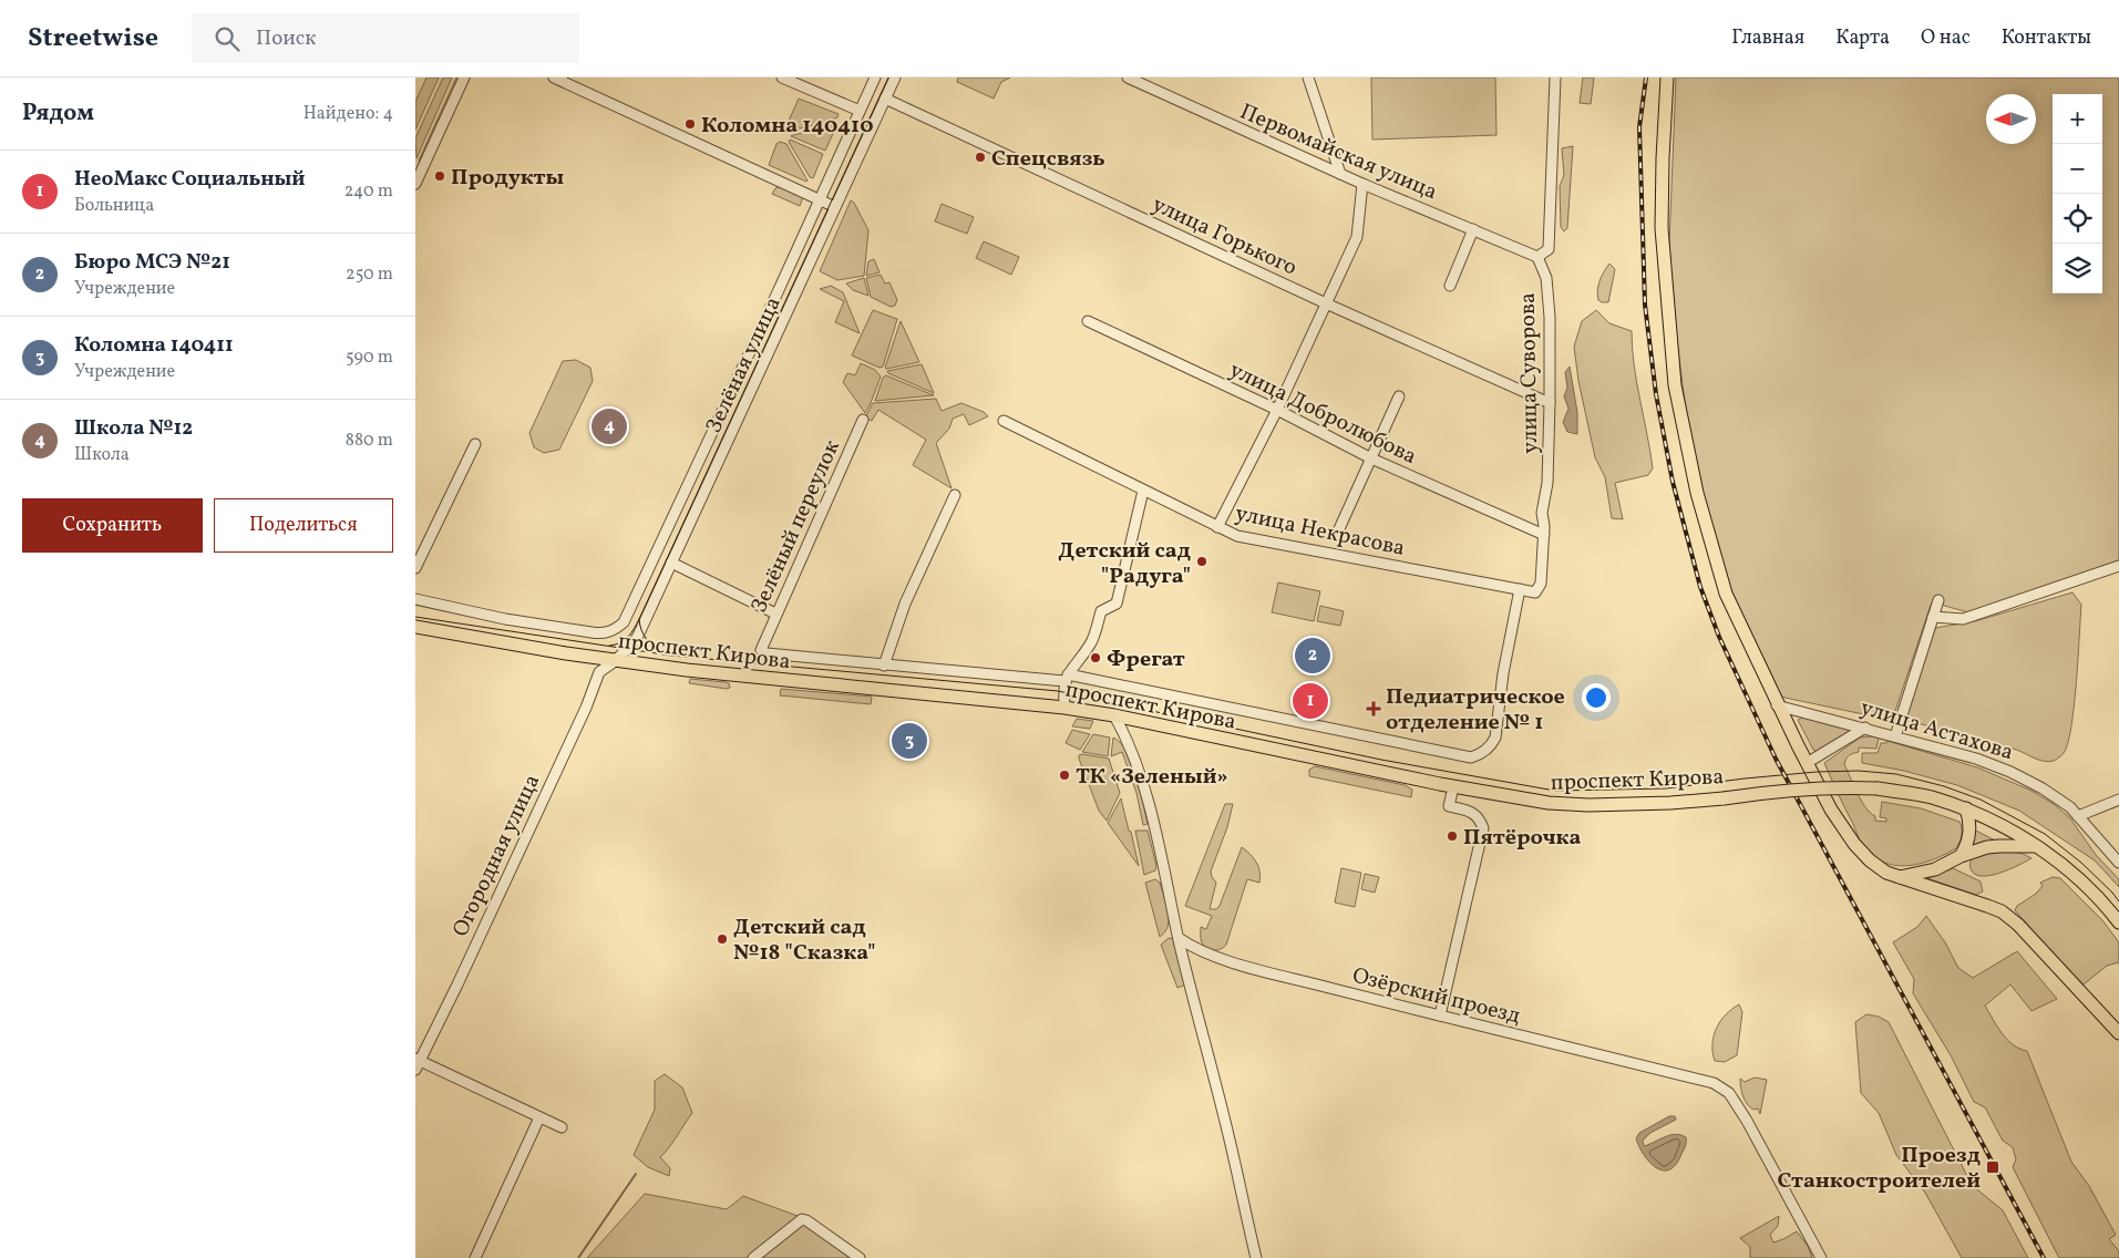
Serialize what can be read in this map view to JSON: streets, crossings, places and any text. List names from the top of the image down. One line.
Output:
{"streets":{"main road":["проспект Кирова"],"street":["Первомайская улица","улица Горького","Зелёная улица","улица Суворова","улица Добролюбова","Зелёный переулок","улица Некрасова","улица Астахова","Огородная улица","Озёрский проезд"]},"crossings":[["Первомайская улица","улица Суворова"],["улица Горького","Зелёная улица"],["улица Горького","улица Суворова"],["Зелёная улица","проспект Кирова"],["Зелёная улица","Огородная улица"],["улица Суворова","улица Добролюбова"],["улица Суворова","улица Некрасова"],["проспект Кирова","Огородная улица"]],"places":{"other":["Коломна 140410","Спецсвязь","Продукты","Детский сад \"Радуга\"","Фрегат","ТК «Зеленый»","Пятёрочка","Детский сад №18 \"Сказка\""],"health":["Педиатрическое отделение № 1"],"transit":["Проезд Станкостроителей"]},"north":"left","page":{"header":"Streetwise","search":"Поиск","nav":["Главная","Карта","О нас","Контакты"],"heading":["Рядом","Найдено: 4"],"map_buttons":["+","−"],"list":[{"mark":"1","name":"НеоМакс Социальный","note":"Больница","value":"240 m"},{"mark":"2","name":"Бюро МСЭ №21","note":"Учреждение","value":"250 m"},{"mark":"3","name":"Коломна 140411","note":"Учреждение","value":"590 m"},{"mark":"4","name":"Школа №12","note":"Школа","value":"880 m"}],"pins":["4","2","1","3"],"buttons":["Сохранить","Поделиться"]}}
